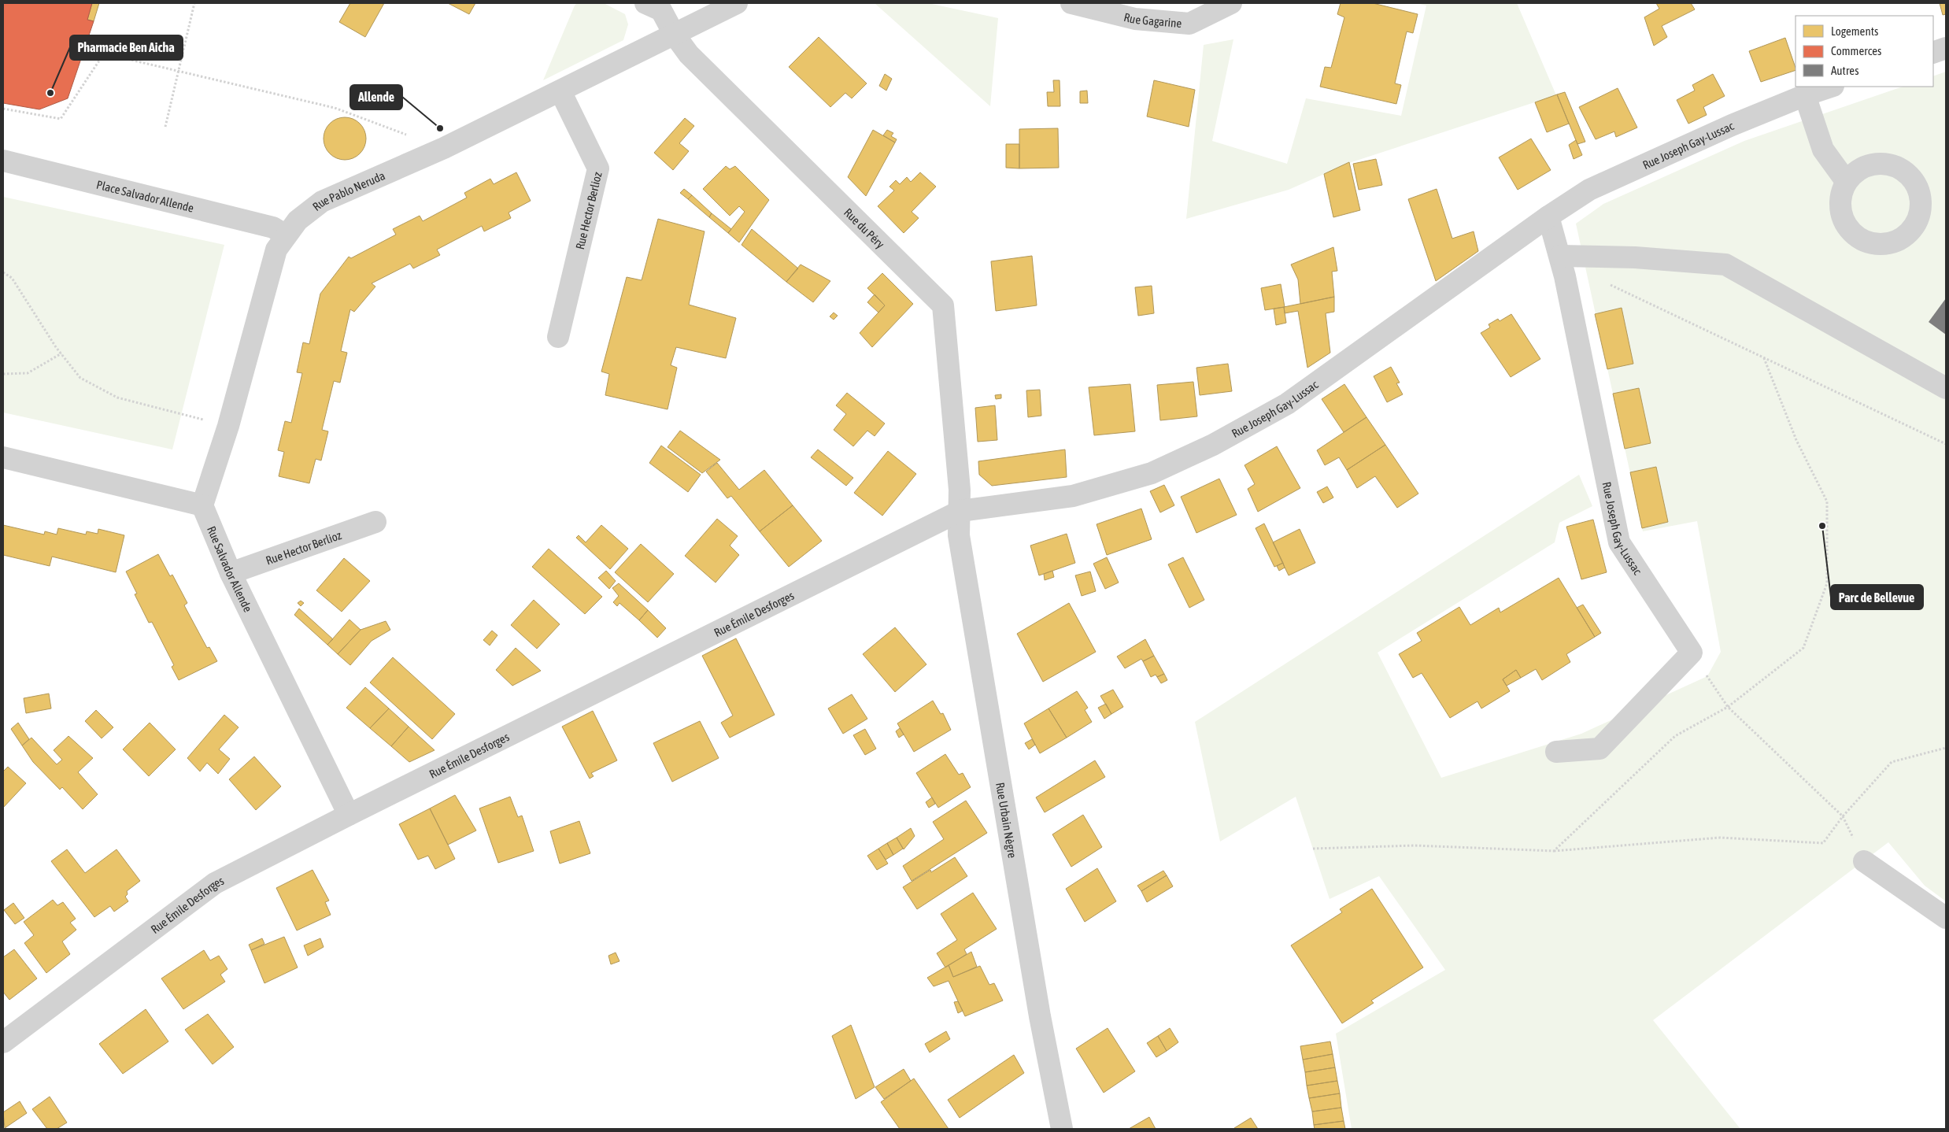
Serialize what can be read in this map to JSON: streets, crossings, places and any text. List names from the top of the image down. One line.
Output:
{"streets":{"street":["Rue Gagarine","Rue Joseph Gay-Lussac","Rue Pablo Neruda","Place Salvador Allende","Rue Hector Berlioz","Rue du Péry","Rue Salvador Allende","Rue Émile Desforges","Rue Urbain Nègre"]},"crossings":[["Rue Joseph Gay-Lussac","Rue du Péry"],["Rue Joseph Gay-Lussac","Rue Émile Desforges"],["Rue Joseph Gay-Lussac","Rue Urbain Nègre"],["Rue Pablo Neruda","Place Salvador Allende"],["Rue Pablo Neruda","Rue Hector Berlioz"],["Rue Pablo Neruda","Rue du Péry"],["Rue Pablo Neruda","Rue Salvador Allende"],["Rue Hector Berlioz","Rue Salvador Allende"],["Rue du Péry","Rue Émile Desforges"],["Rue du Péry","Rue Urbain Nègre"],["Rue Salvador Allende","Rue Émile Desforges"],["Rue Émile Desforges","Rue Urbain Nègre"]],"places":["Pharmacie Ben Aicha","Allende","Parc de Bellevue"],"legend":["Logements","Commerces","Autres"]}
